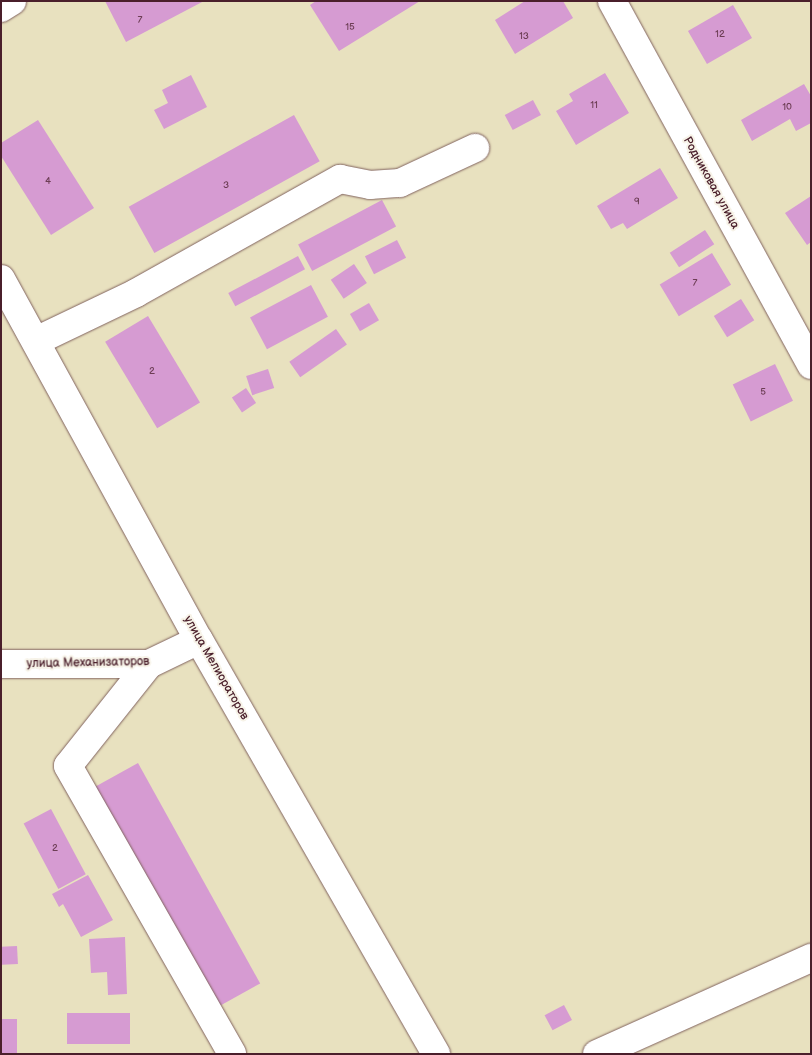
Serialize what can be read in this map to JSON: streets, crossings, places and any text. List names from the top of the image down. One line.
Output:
{"streets":{"street":["Родниковая улица","улица Механизаторов","улица Мелиораторов"]},"crossings":[["улица Механизаторов","улица Мелиораторов"]],"house_numbers":["7","15","12","13","11","10","4","3","9","7","2","5","2"]}
